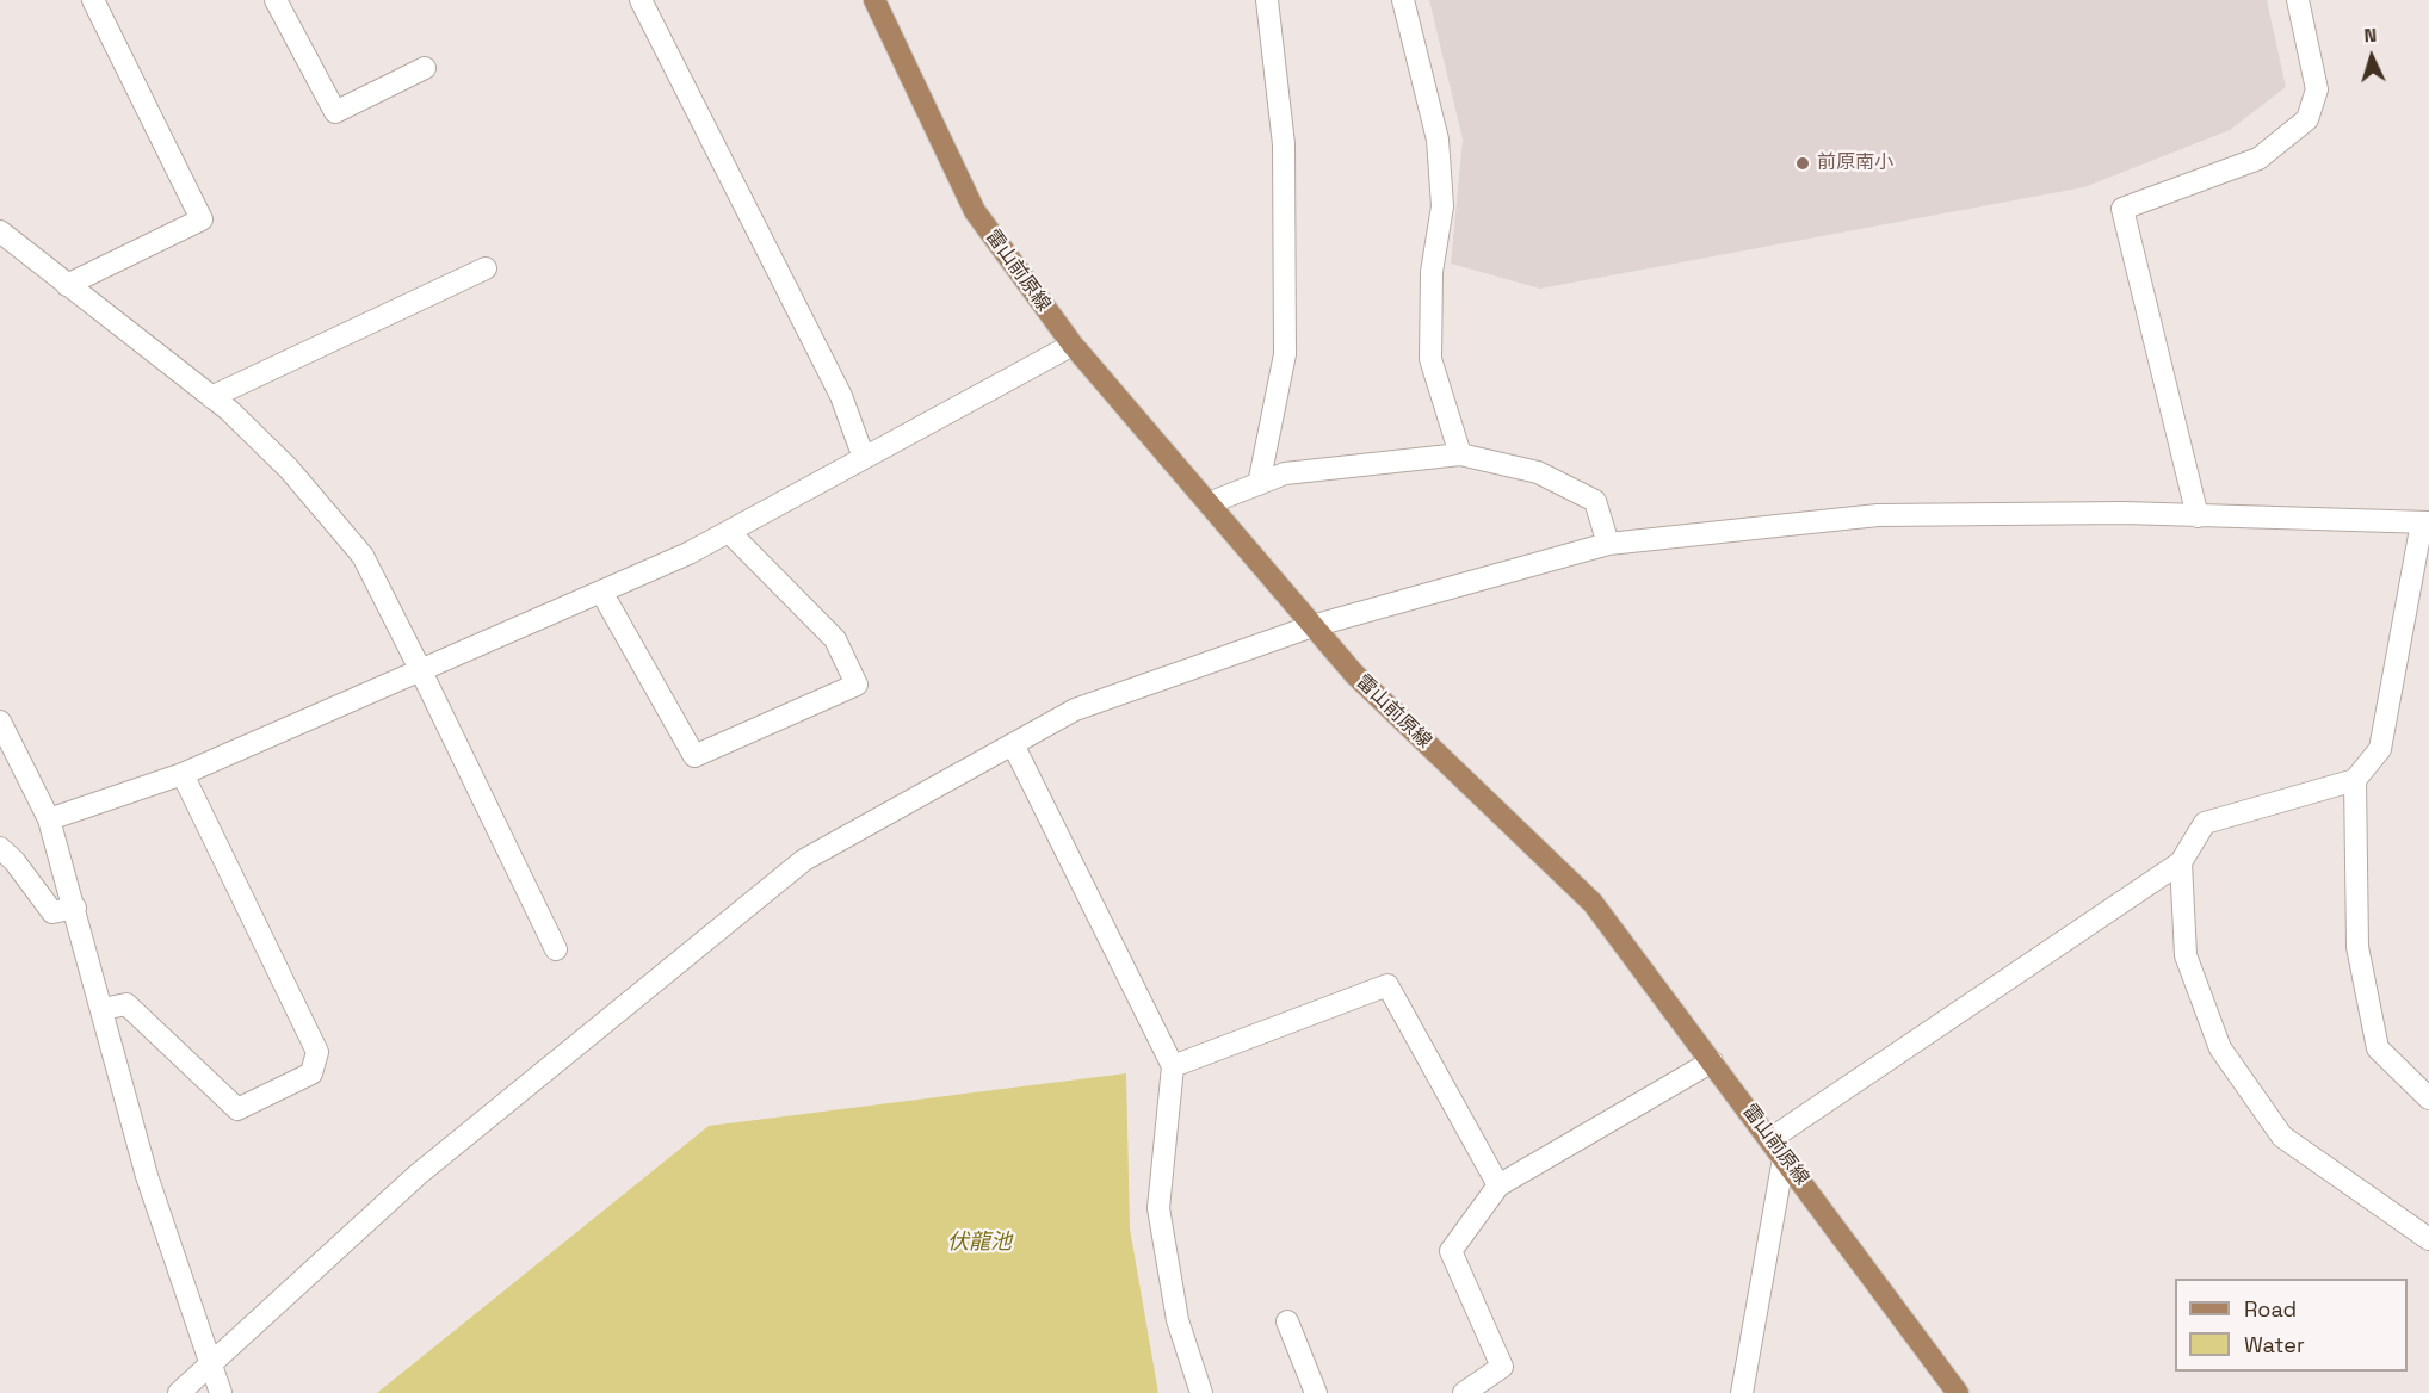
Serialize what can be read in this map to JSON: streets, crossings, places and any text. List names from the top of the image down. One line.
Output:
{"streets":{"main road":["雷山前原線"]},"water":["伏龍池"],"places":["前原南小"],"legend":["Road","Water"],"north":"top"}
